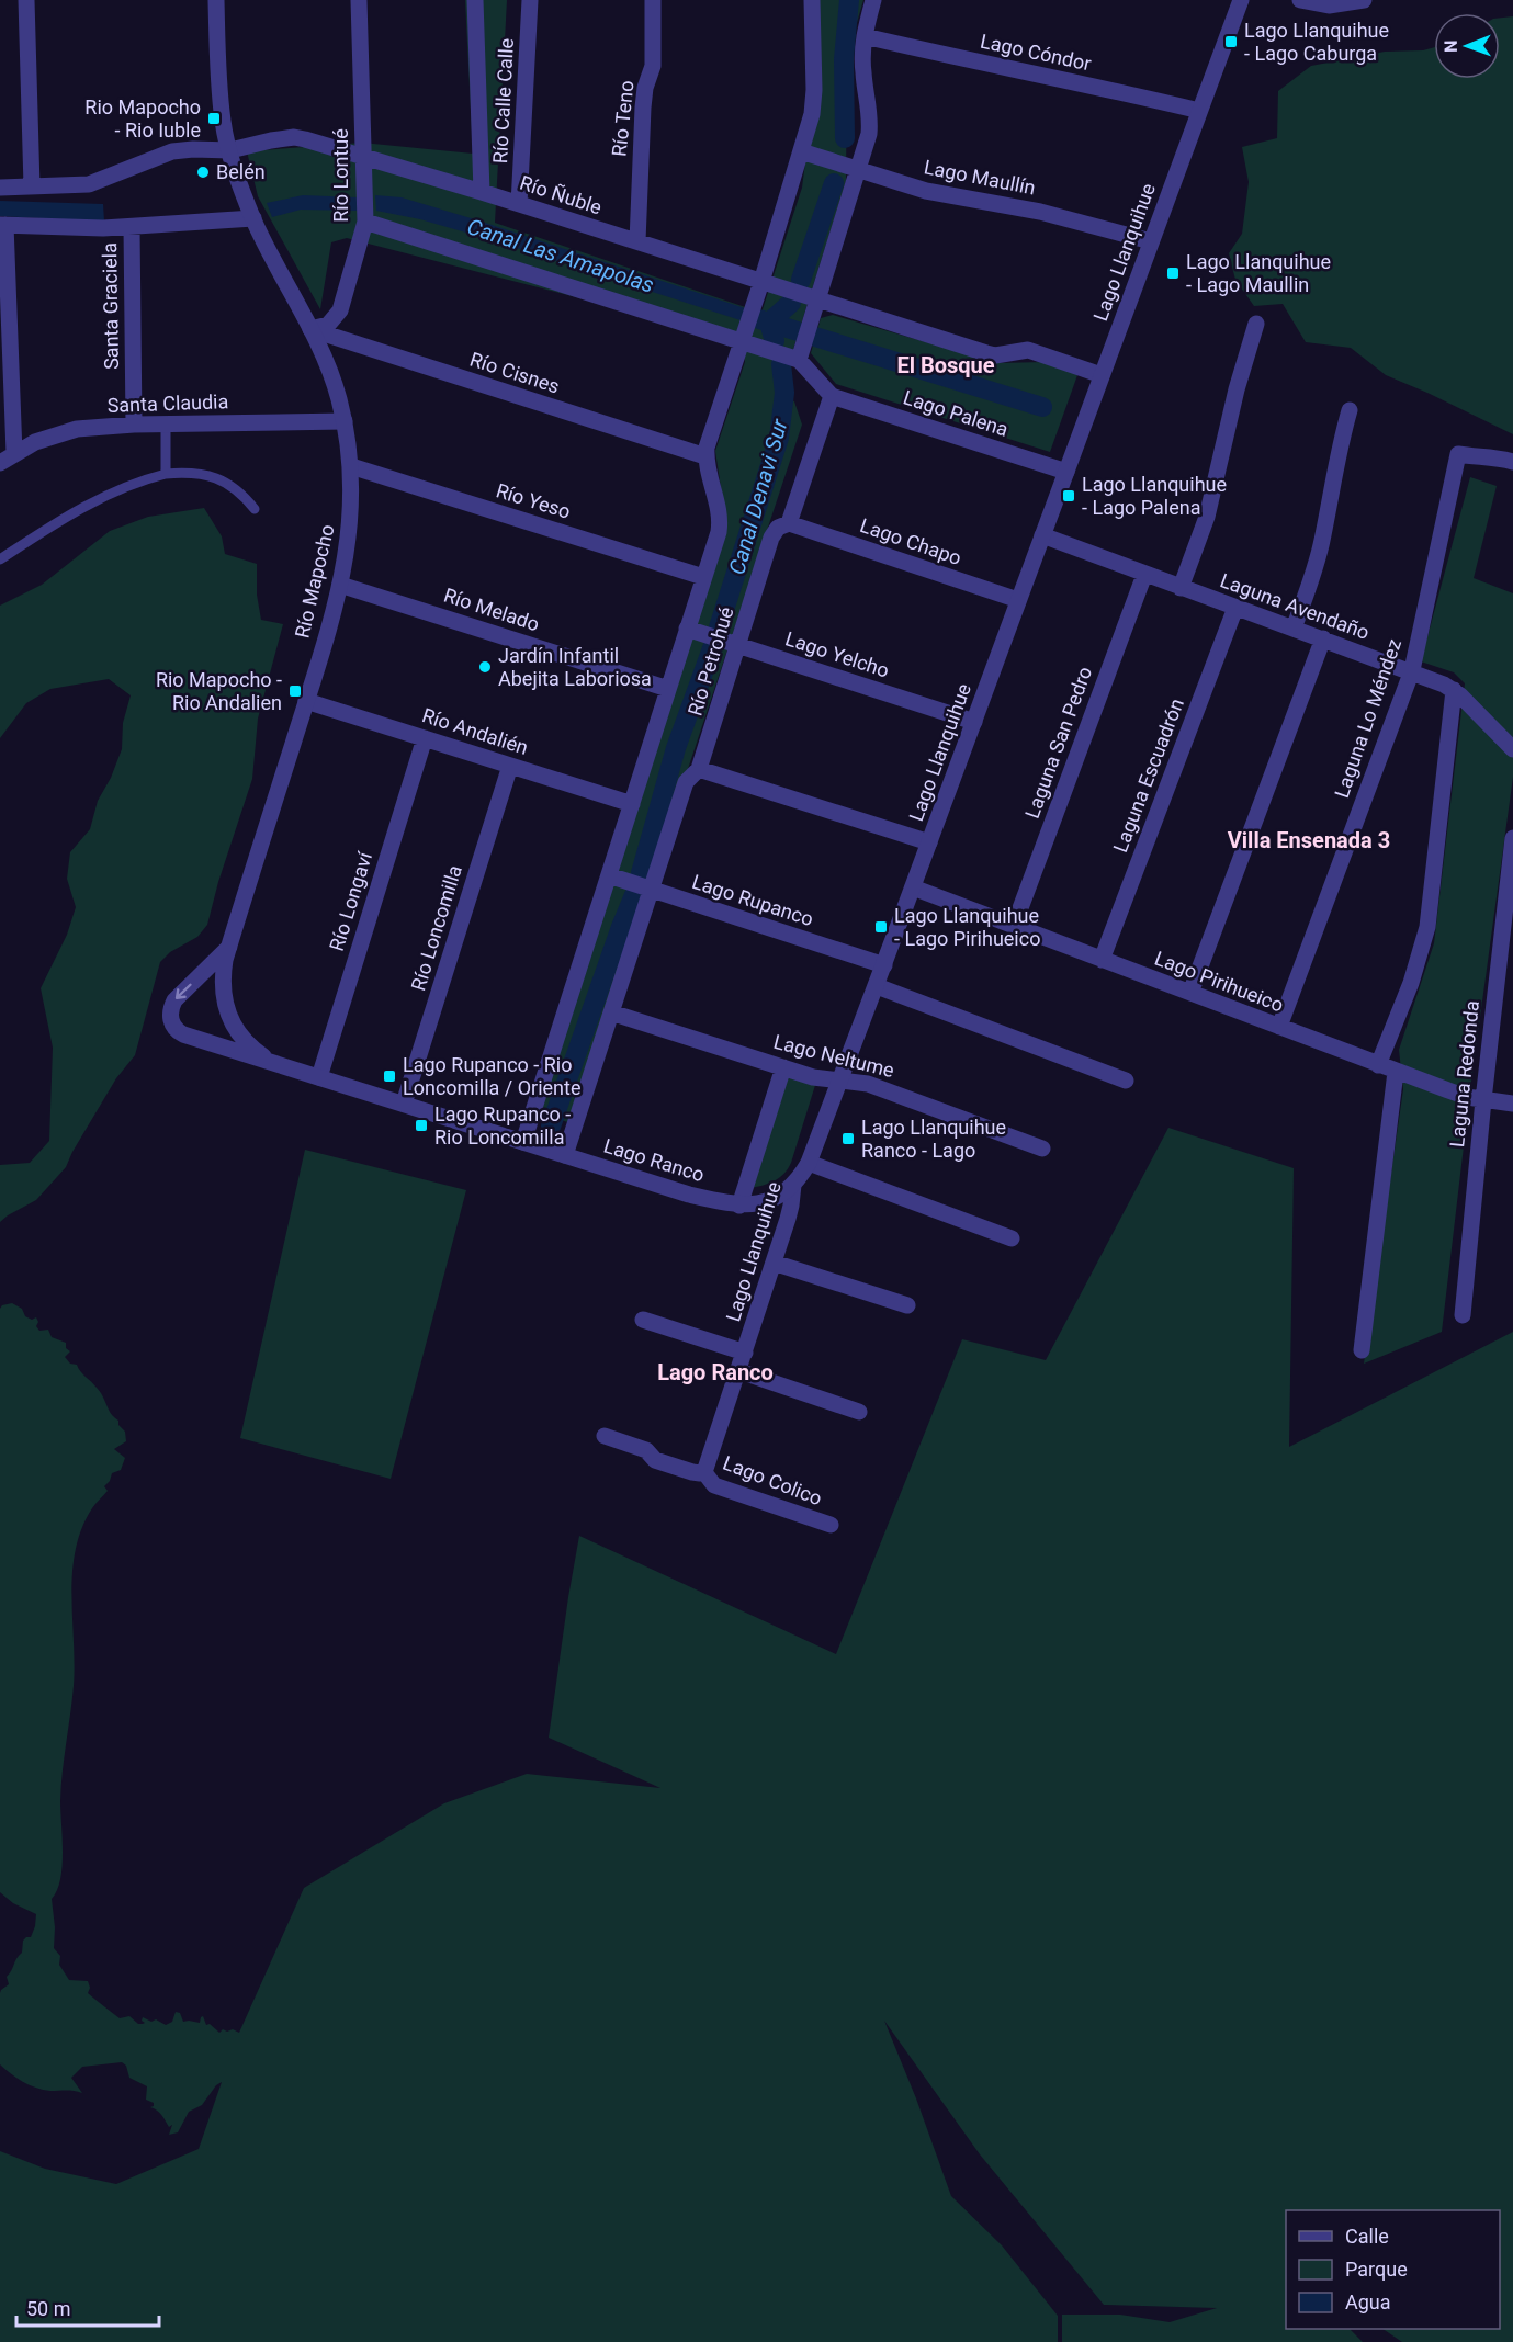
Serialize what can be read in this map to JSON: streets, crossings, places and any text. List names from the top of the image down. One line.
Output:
{"streets":{"street":["Lago Cóndor","Río Calle Calle","Río Teno","Río Lontué","Lago Maullín","Río Ñuble","Lago Llanquihue","Santa Graciela","Río Cisnes","Santa Claudia","Lago Palena","Río Yeso","Lago Chapo","Río Mapocho","Laguna Avendaño","Río Melado","Lago Yelcho","Río Petrohué","Laguna Lo Méndez","Río Andalién","Laguna San Pedro","Laguna Escuadrón","Lago Rupanco","Río Longaví","Río Loncomilla","Lago Pirihueico","Lago Neltume","Laguna Redonda","Lago Ranco","Lago Colico"]},"crossings":[["Lago Cóndor","Lago Llanquihue"],["Río Calle Calle","Río Ñuble"],["Río Teno","Río Ñuble"],["Río Lontué","Río Ñuble"],["Río Lontué","Río Cisnes"],["Río Lontué","Río Mapocho"],["Lago Maullín","Lago Llanquihue"],["Lago Maullín","Río Petrohué"],["Río Ñuble","Lago Llanquihue"],["Río Ñuble","Río Mapocho"],["Río Ñuble","Río Petrohué"],["Lago Llanquihue","Lago Palena"],["Lago Llanquihue","Lago Chapo"],["Lago Llanquihue","Laguna Avendaño"],["Lago Llanquihue","Lago Yelcho"],["Lago Llanquihue","Lago Rupanco"],["Lago Llanquihue","Lago Pirihueico"],["Lago Llanquihue","Lago Neltume"],["Lago Llanquihue","Lago Ranco"],["Lago Llanquihue","Lago Colico"],["Santa Graciela","Santa Claudia"],["Río Cisnes","Río Mapocho"],["Río Cisnes","Río Petrohué"],["Santa Claudia","Río Mapocho"],["Lago Palena","Río Petrohué"],["Río Yeso","Río Mapocho"],["Río Yeso","Río Petrohué"],["Lago Chapo","Río Petrohué"],["Río Mapocho","Río Melado"],["Río Mapocho","Río Andalién"],["Río Mapocho","Lago Ranco"],["Laguna Avendaño","Laguna Lo Méndez"],["Laguna Avendaño","Laguna San Pedro"],["Laguna Avendaño","Laguna Escuadrón"],["Río Melado","Río Petrohué"],["Lago Yelcho","Río Petrohué"],["Río Petrohué","Río Andalién"],["Río Petrohué","Lago Rupanco"],["Río Petrohué","Lago Neltume"],["Río Petrohué","Lago Ranco"],["Laguna Lo Méndez","Lago Pirihueico"],["Río Andalién","Río Longaví"],["Río Andalién","Río Loncomilla"],["Laguna San Pedro","Lago Pirihueico"],["Laguna Escuadrón","Lago Pirihueico"],["Río Longaví","Lago Ranco"],["Río Loncomilla","Lago Ranco"],["Lago Pirihueico","Laguna Redonda"]],"districts":["El Bosque","Villa Ensenada 3","Lago Ranco"],"water":["Canal Las Amapolas","Canal Denavi Sur"],"places":{"transit":["Lago Llanquihue - Lago Caburga","Rio Mapocho - Rio Iuble","Lago Llanquihue - Lago Maullin","Lago Llanquihue - Lago Palena","Rio Mapocho - Rio Andalien","Lago Llanquihue - Lago Pirihueico","Lago Rupanco - Rio Loncomilla / Oriente","Lago Rupanco - Rio Loncomilla","Lago Llanquihue Ranco - Lago"],"other":["Belén","Jardín Infantil Abejita Laboriosa"]},"legend":["Calle","Parque","Agua"],"scale_bar":"50 m","north":"left"}
